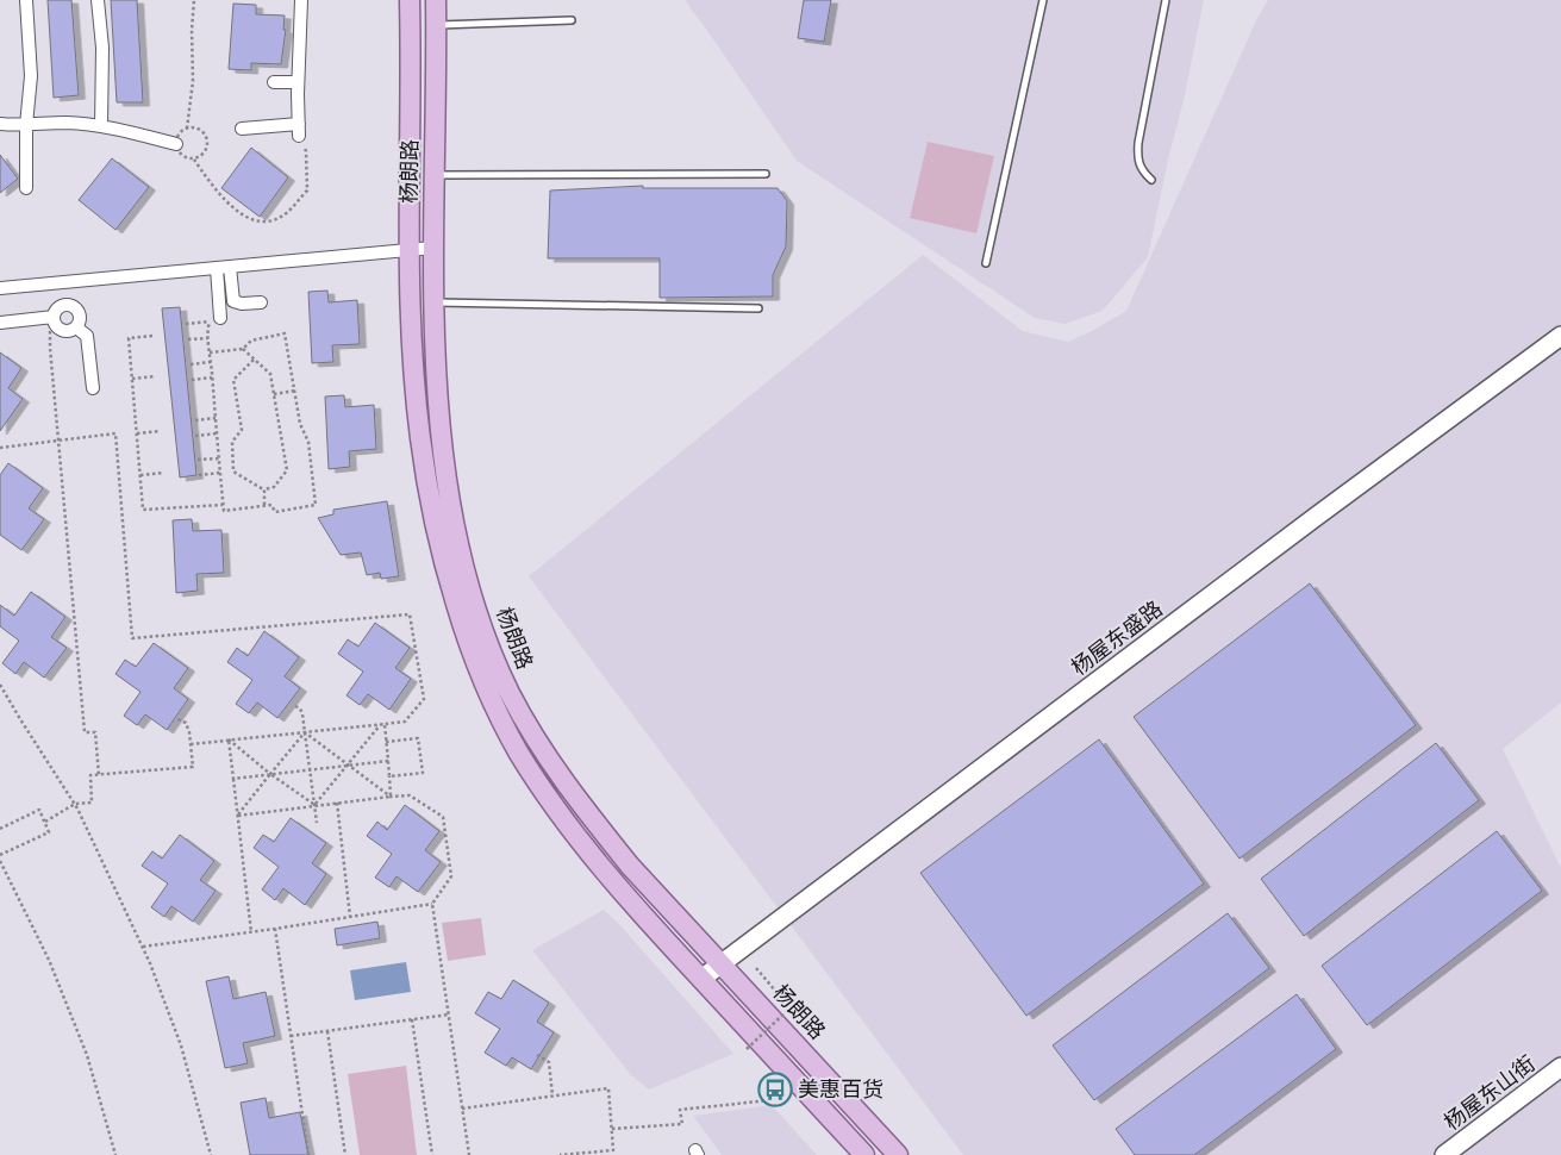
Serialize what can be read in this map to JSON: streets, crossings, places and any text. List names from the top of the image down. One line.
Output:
{"streets":{"main road":["杨朗路"],"street":["杨屋东盛路","杨屋东山街"]},"crossings":[["杨朗路","杨屋东盛路"]],"places":{"bus stop":["美惠百货"]}}
